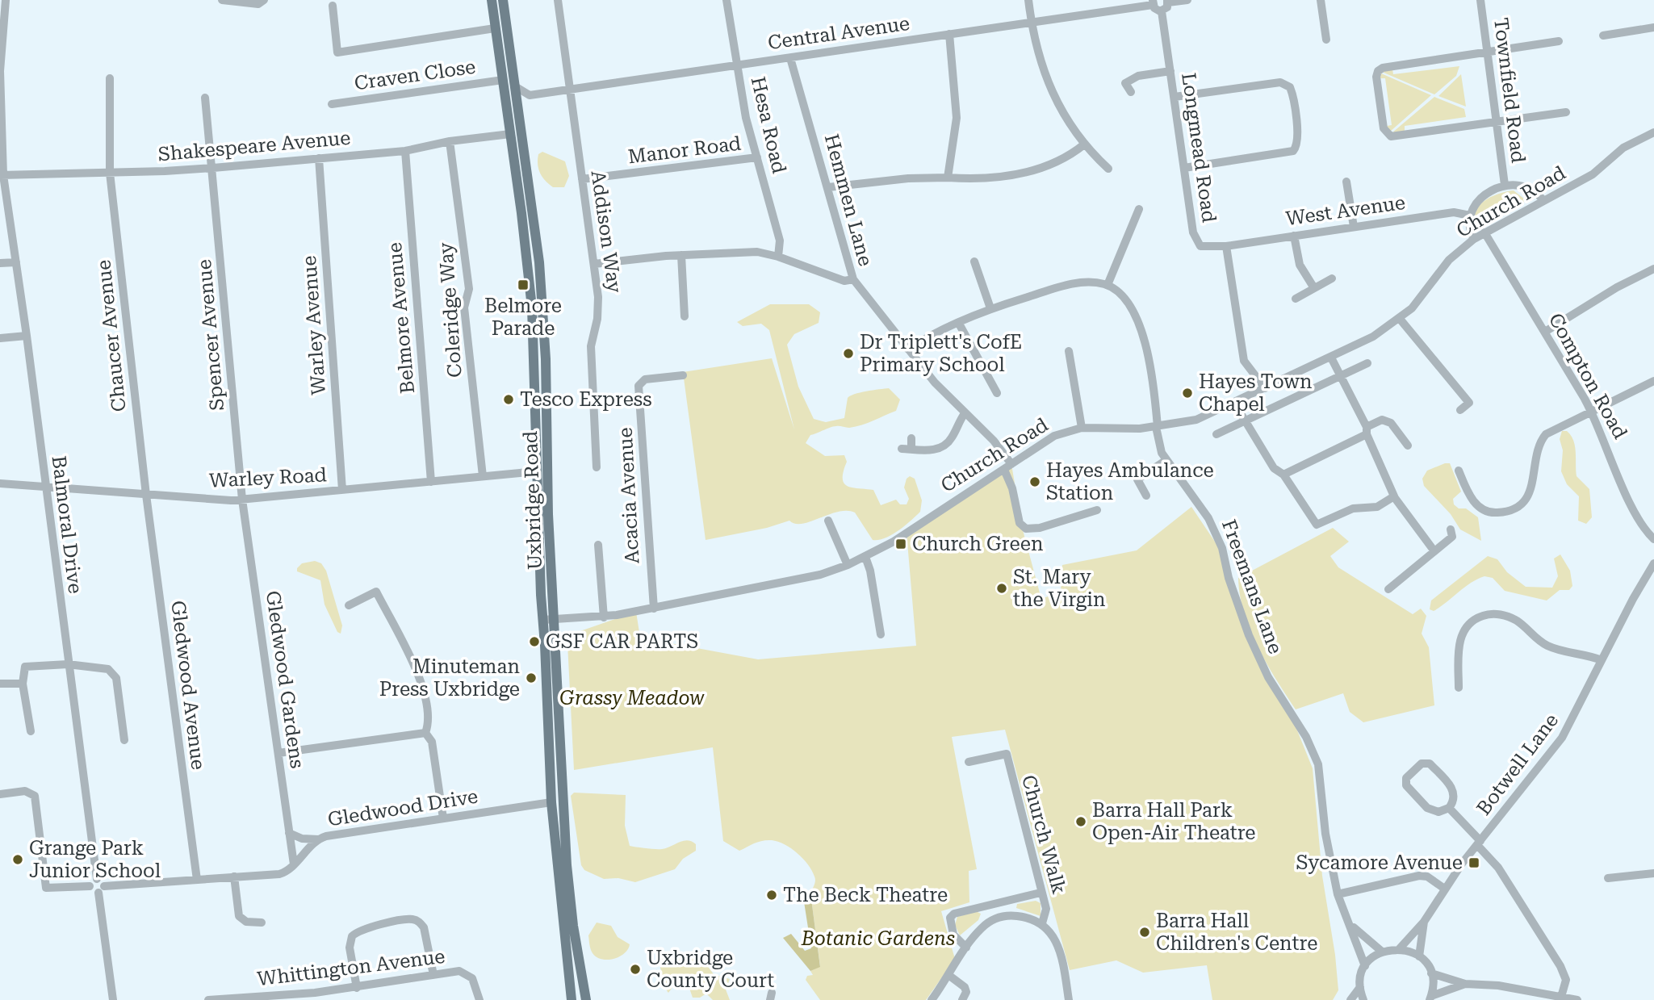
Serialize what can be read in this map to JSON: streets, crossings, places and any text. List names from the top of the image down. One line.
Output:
{"streets":{"main road":["Uxbridge Road"],"street":["Central Avenue","Craven Close","Townfield Road","Hesa Road","Shakespeare Avenue","Longmead Road","Manor Road","Hemmen Lane","Church Road","West Avenue","Addison Way","Coleridge Way","Belmore Avenue","Warley Avenue","Spencer Avenue","Chaucer Avenue","Compton Road","Warley Road","Acacia Avenue","Balmoral Drive","Freemans Lane","Gledwood Gardens","Gledwood Avenue","Botwell Lane","Gledwood Drive","Church Walk","Whittington Avenue"]},"crossings":[["Central Avenue","Hesa Road"],["Central Avenue","Longmead Road"],["Central Avenue","Hemmen Lane"],["Central Avenue","Addison Way"],["Craven Close","Uxbridge Road"],["Hesa Road","Manor Road"],["Shakespeare Avenue","Coleridge Way"],["Shakespeare Avenue","Belmore Avenue"],["Shakespeare Avenue","Warley Avenue"],["Shakespeare Avenue","Spencer Avenue"],["Shakespeare Avenue","Chaucer Avenue"],["Shakespeare Avenue","Uxbridge Road"],["Shakespeare Avenue","Balmoral Drive"],["Longmead Road","Church Road"],["Longmead Road","West Avenue"],["Manor Road","Addison Way"],["Hemmen Lane","Church Road"],["Church Road","Compton Road"],["Church Road","Acacia Avenue"],["Church Road","Uxbridge Road"],["Church Road","Freemans Lane"],["Coleridge Way","Warley Road"],["Belmore Avenue","Warley Road"],["Warley Avenue","Warley Road"],["Spencer Avenue","Warley Road"],["Spencer Avenue","Gledwood Gardens"],["Chaucer Avenue","Warley Road"],["Chaucer Avenue","Gledwood Avenue"],["Warley Road","Uxbridge Road"],["Warley Road","Balmoral Drive"],["Warley Road","Gledwood Gardens"],["Warley Road","Gledwood Avenue"],["Uxbridge Road","Gledwood Drive"],["Balmoral Drive","Gledwood Drive"],["Gledwood Gardens","Gledwood Drive"],["Gledwood Avenue","Gledwood Drive"]],"parks":["Grassy Meadow","Botanic Gardens"],"places":{"transit":["Belmore Parade","Church Green","Sycamore Avenue"],"other":["Dr Triplett's CofE Primary School","Hayes Town Chapel","Tesco Express","Hayes Ambulance Station","St. Mary the Virgin","GSF CAR PARTS","Minuteman Press Uxbridge","Barra Hall Park Open-Air Theatre","Grange Park Junior School","The Beck Theatre","Barra Hall Children's Centre","Uxbridge County Court"]}}
